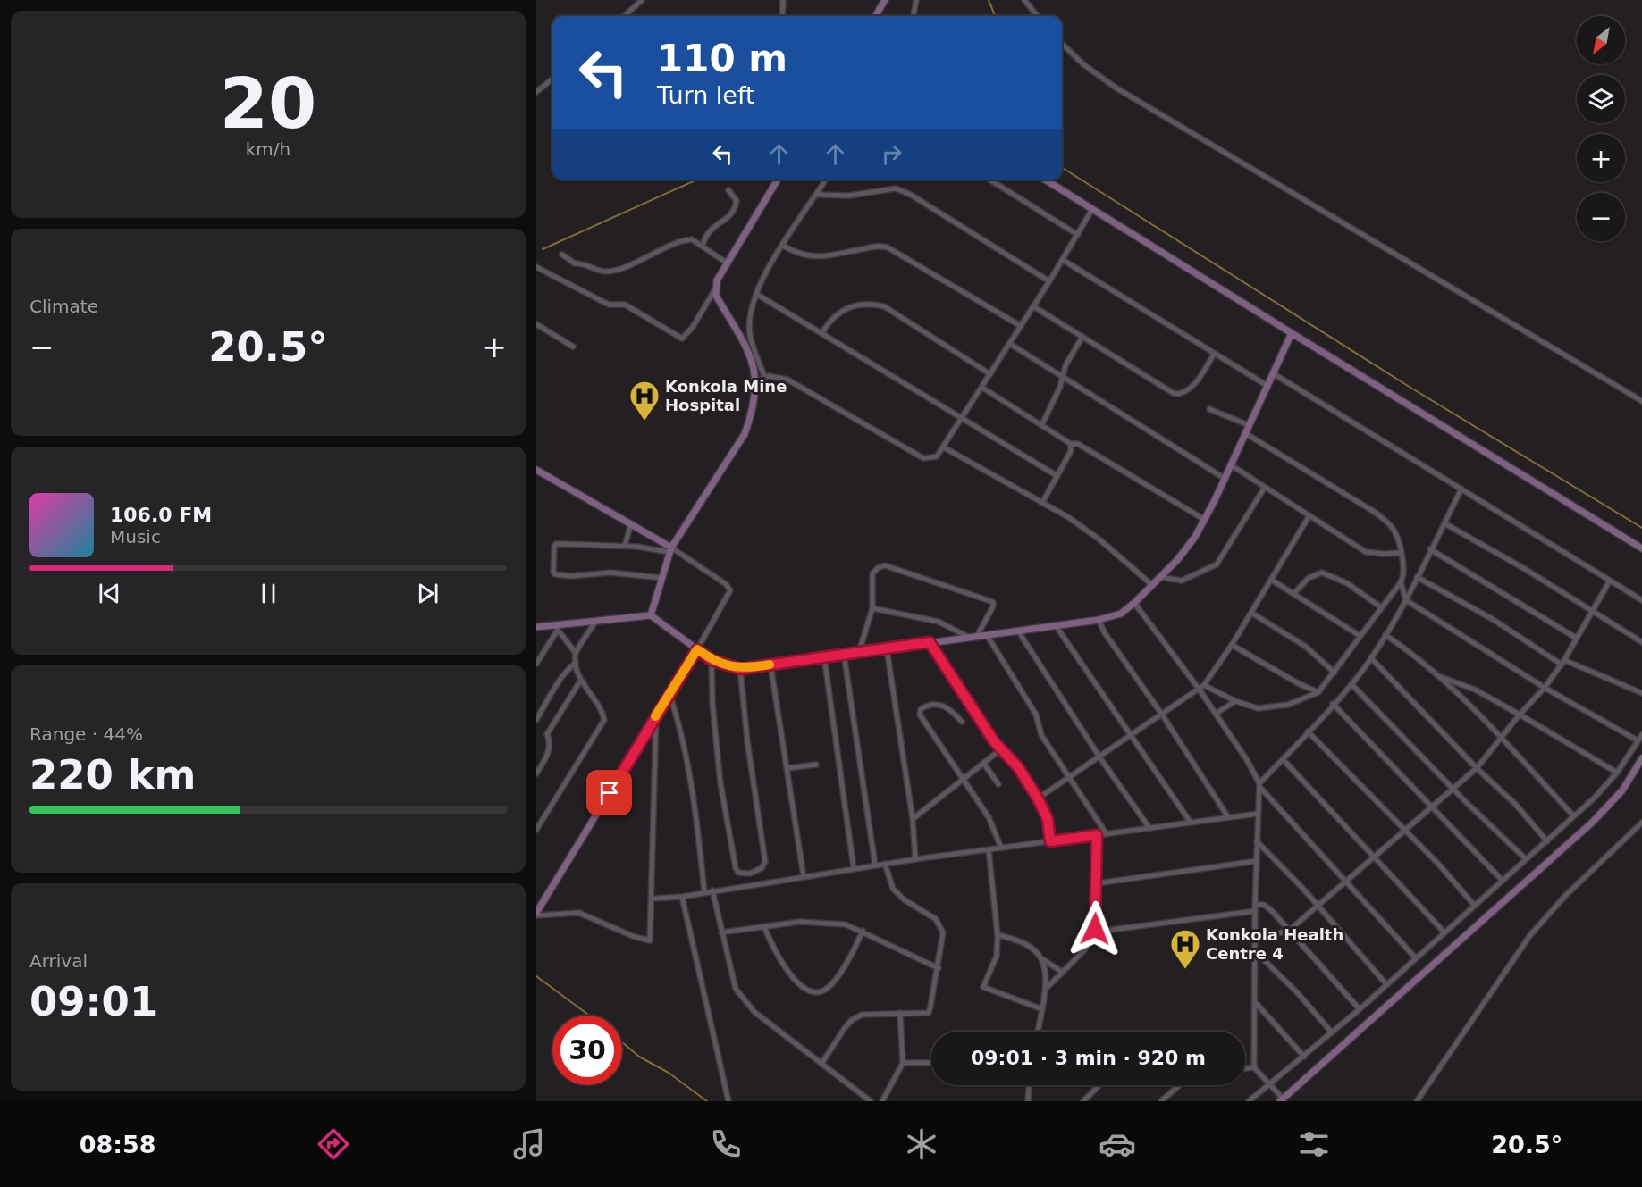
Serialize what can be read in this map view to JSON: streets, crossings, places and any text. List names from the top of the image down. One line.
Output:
{"places":{"hospital":["Konkola Mine Hospital","Konkola Health Centre 4"]},"north":"bottom left","page":{"tile":[["20","km/h"],"Climate",["Range · 44%","220 km"],["Arrival","09:01"]],"map_buttons":["+","−"],"turn":["110 m","Turn left"],"heat":["−","20.5°","+"],"song":["106.0 FM","Music"],"limit":"30","trip":"09:01 · 3 min · 920 m","tabs":["08:58","20.5°"]}}
